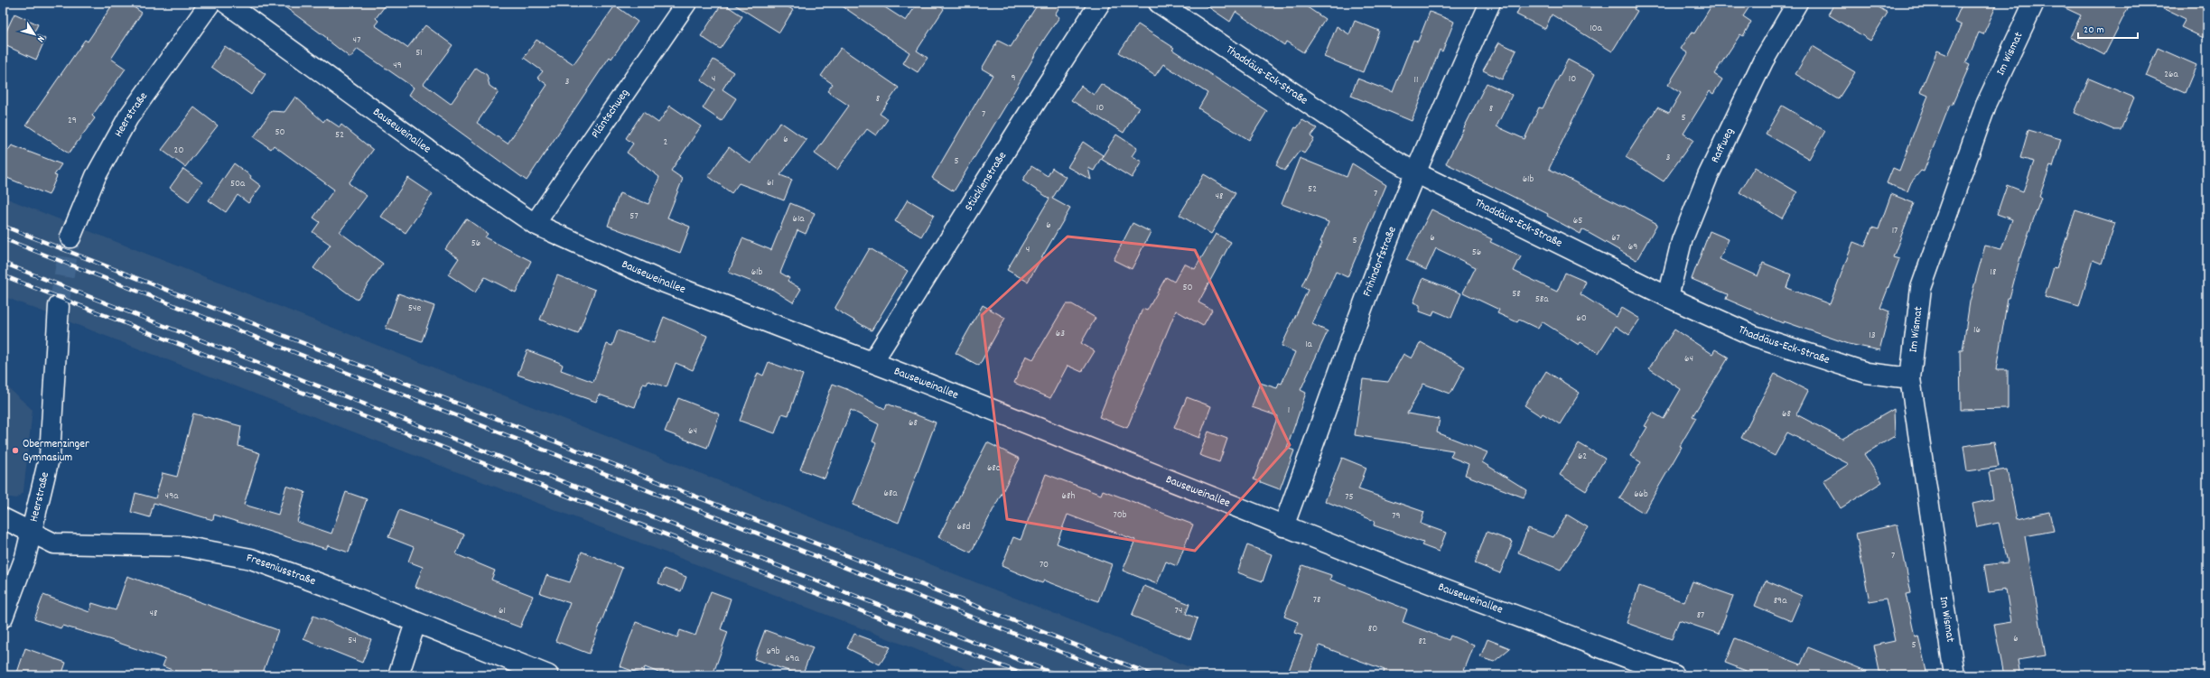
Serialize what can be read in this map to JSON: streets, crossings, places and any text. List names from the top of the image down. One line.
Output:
{"streets":{"street":["Im Wismat","Thaddäus-Eck-Straße","Pläntschweg","Heerstraße","Bauseweinallee","Raffweg","Stücklenstraße","Frihindorfstraße","Freseniusstraße"]},"crossings":[["Im Wismat","Thaddäus-Eck-Straße"],["Thaddäus-Eck-Straße","Raffweg"],["Thaddäus-Eck-Straße","Frihindorfstraße"],["Pläntschweg","Bauseweinallee"],["Heerstraße","Freseniusstraße"],["Bauseweinallee","Stücklenstraße"],["Bauseweinallee","Frihindorfstraße"]],"places":["Obermenzinger Gymnasium"],"house_numbers":["10a","47","51","49","26a","9","4","10","11","3","8","10","8","7","5","29","50","52","6","2","20","3","5","61b","61","50a","52","7","48","57","61a","65","6","17","6","67","5","56","69","4","56","61b","18","50","58","58a","54e","60","16","63","13","1a","64","1","68","68","64","62","68c","68a","66b","49a","68h","75","70b","79","68d","7","70","78","89a","61","74","48","87","80","6","54","82","5","69b","69a"],"scale_bar":"20 m","north":"bottom right"}
